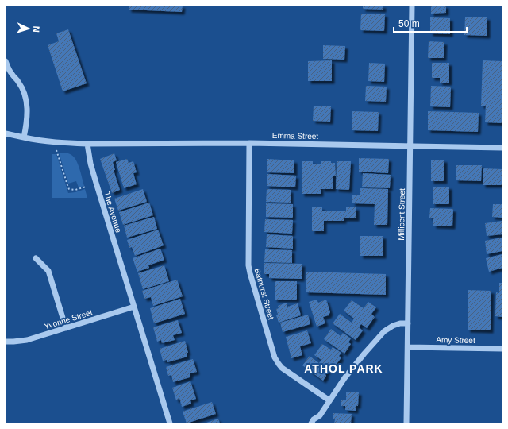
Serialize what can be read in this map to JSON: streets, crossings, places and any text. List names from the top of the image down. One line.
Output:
{"streets":{"street":["Emma Street","The Avenue","Millicent Street","Bathurst Street","Yvonne Street","Amy Street"]},"crossings":[["Emma Street","The Avenue"],["Emma Street","Millicent Street"],["Emma Street","Bathurst Street"],["The Avenue","Yvonne Street"],["Millicent Street","Amy Street"]],"districts":["ATHOL PARK"],"scale_bar":"50 m","north":"right"}
